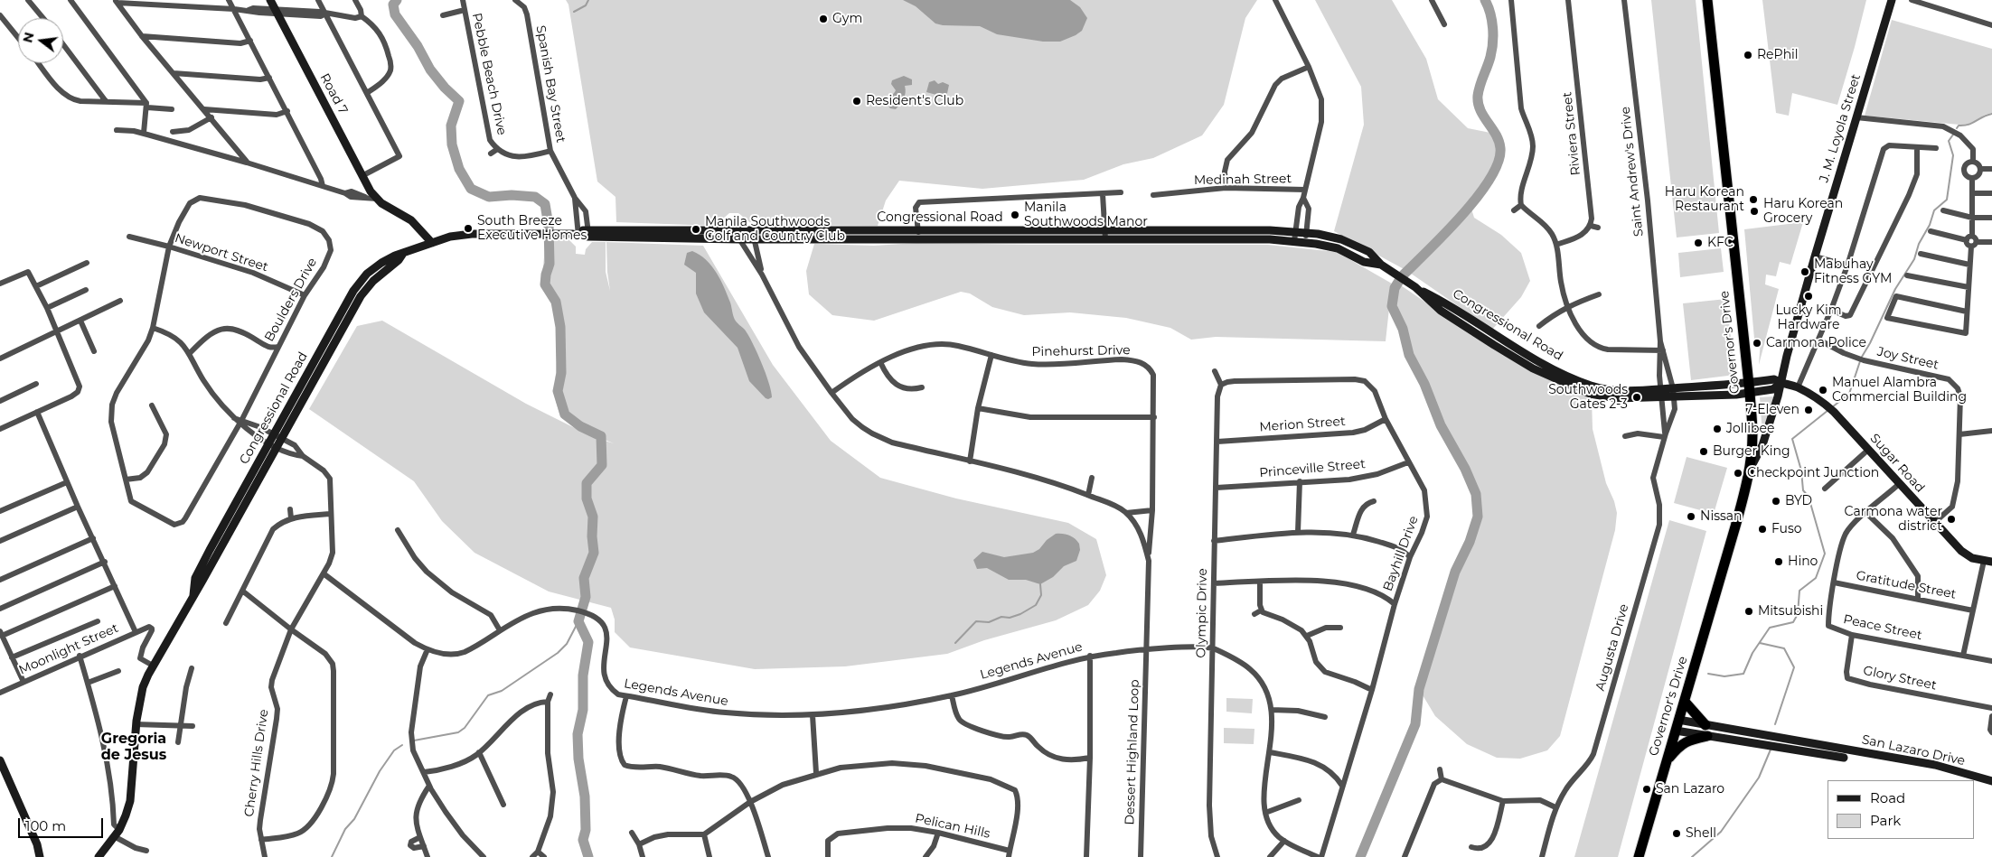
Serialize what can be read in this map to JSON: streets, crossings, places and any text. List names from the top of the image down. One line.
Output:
{"streets":{"highway":["Governor's Drive"],"main road":["Road 7","J. M. Loyola Street","Congressional Road","Sugar Road","San Lazaro Drive"],"street":["Pebble Beach Drive","Spanish Bay Street","Riviera Street","Saint Andrew's Drive","Medinah Street","Newport Street","Boulders Drive","Pinehurst Drive","Joy Street","Merion Street","Princeville Street","Bayhill Drive","Gratitude Street","Olympic Drive","Peace Street","Augusta Drive","Moonlight Street","Legends Avenue","Glory Street","Dessert Highland Loop","Cherry Hills Drive","Pelican Hills"]},"crossings":[["Pebble Beach Drive","Spanish Bay Street"],["Spanish Bay Street","Congressional Road"],["Road 7","Congressional Road"],["J. M. Loyola Street","Governor's Drive"],["J. M. Loyola Street","Sugar Road"],["Saint Andrew's Drive","Congressional Road"],["Saint Andrew's Drive","Augusta Drive"],["Congressional Road","Governor's Drive"],["Congressional Road","Sugar Road"],["Congressional Road","Augusta Drive"],["Congressional Road","Moonlight Street"],["Congressional Road","Cherry Hills Drive"],["Newport Street","Boulders Drive"],["Boulders Drive","Cherry Hills Drive"],["Governor's Drive","Sugar Road"],["Governor's Drive","San Lazaro Drive"],["Joy Street","Sugar Road"],["Merion Street","Bayhill Drive"],["Merion Street","Olympic Drive"],["Sugar Road","Peace Street"],["Princeville Street","Bayhill Drive"],["Princeville Street","Olympic Drive"],["Bayhill Drive","Olympic Drive"],["Gratitude Street","Peace Street"],["Olympic Drive","Legends Avenue"],["Peace Street","Glory Street"],["Legends Avenue","Dessert Highland Loop"],["Legends Avenue","Cherry Hills Drive"]],"districts":["Gregoria de Jesus"],"places":["Gym","RePhil","Resident's Club","Haru Korean Restaurant","Haru Korean Grocery","Manila Southwoods Manor","South Breeze Executive Homes","Manila Southwoods Golf and Country Club","KFC","Mabuhay Fitness GYM","Lucky Kim Hardware","Carmona Police","Manuel Alambra Commercial Building","Southwoods Gates 2-3","7-Eleven","Jollibee","Burger King","Checkpoint Junction","BYD","Nissan","Carmona water district","Fuso","Hino","Mitsubishi","San Lazaro","Shell"],"legend":["Road","Park"],"scale_bar":"100 m","north":"left"}
